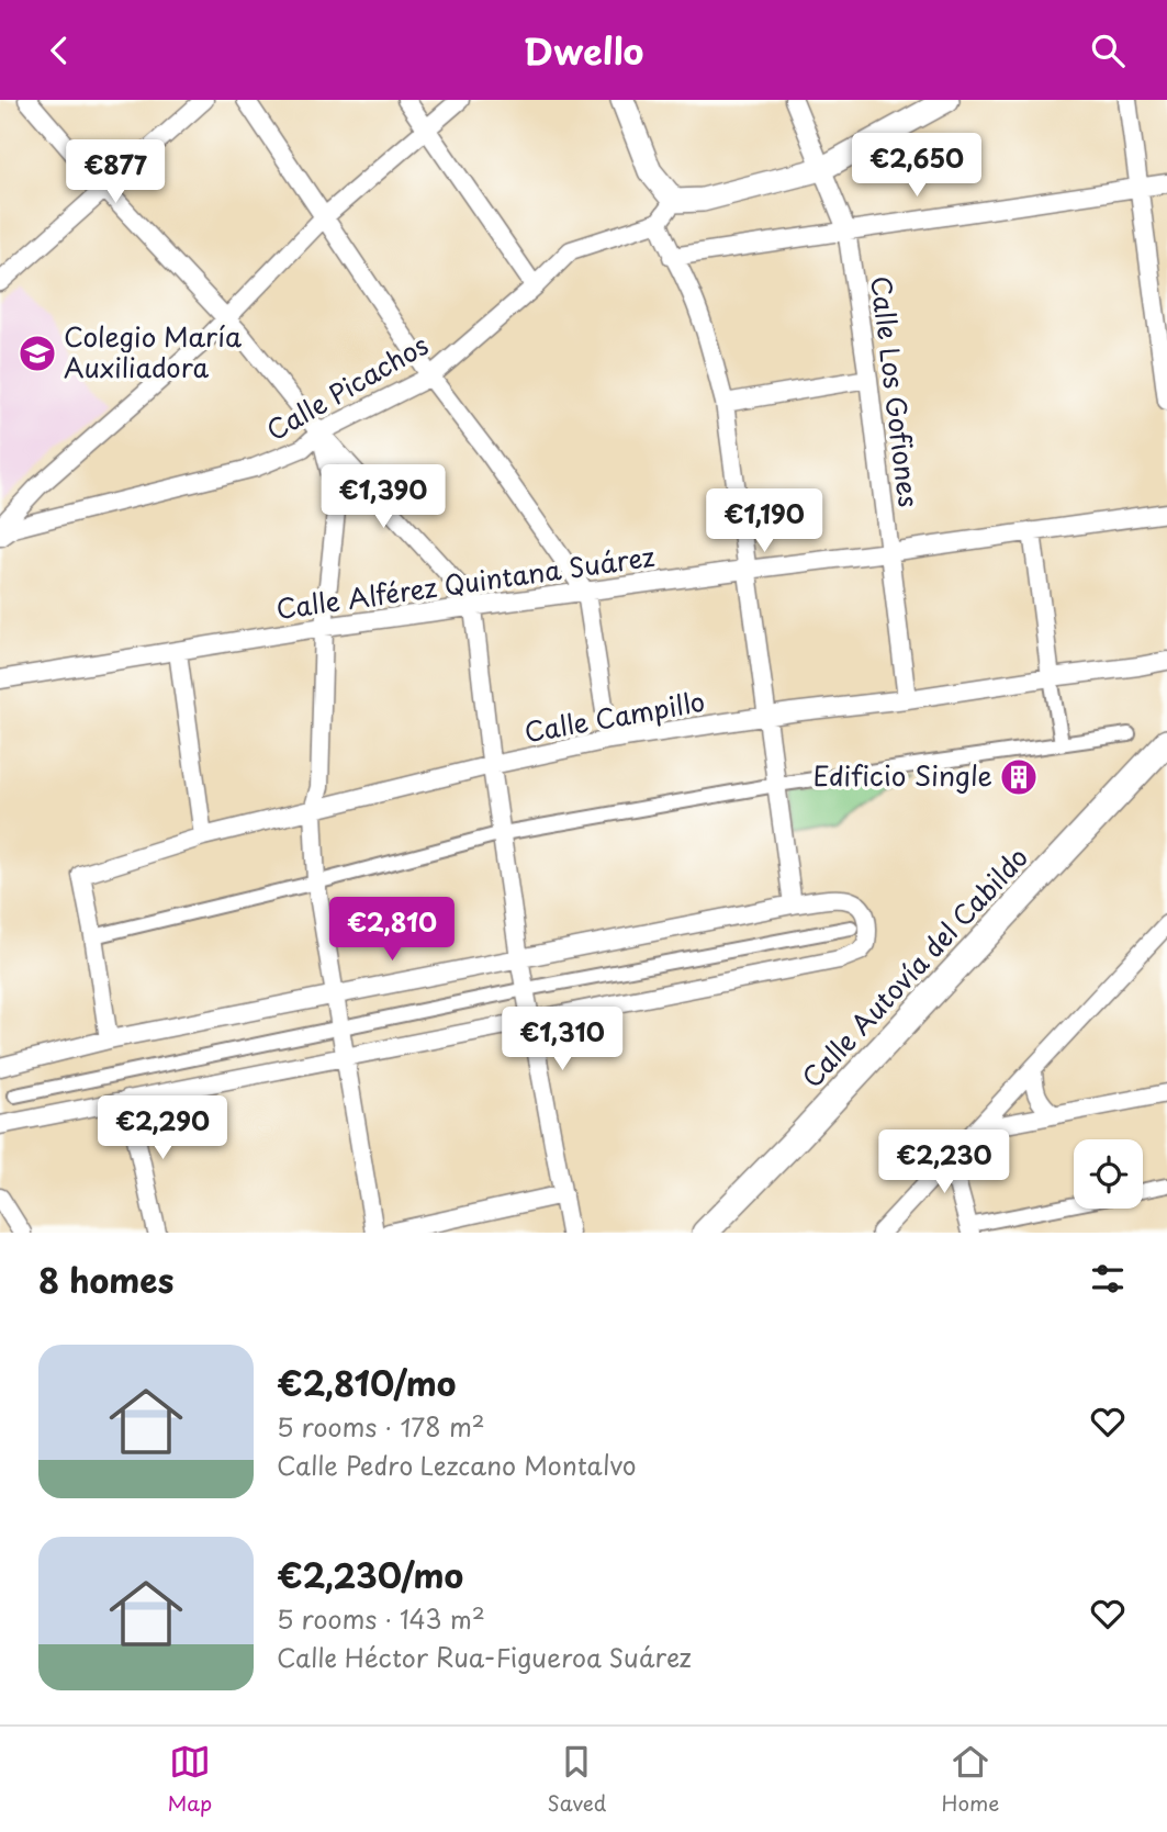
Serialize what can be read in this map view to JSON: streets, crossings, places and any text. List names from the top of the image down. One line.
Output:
{"streets":{"main road":["Calle Autovía del Cabildo"],"street":["Calle Picachos","Calle Los Gofiones","Calle Alférez Quintana Suárez","Calle Campillo"]},"crossings":[["Calle Los Gofiones","Calle Alférez Quintana Suárez"],["Calle Los Gofiones","Calle Campillo"]],"places":{"school or university":["Colegio María Auxiliadora"],"building":["Edificio Single"]},"page":{"header":"Dwello","price":["€2,650","€877","€1,390","€1,190","€2,810","€1,310","€2,290","€2,230"],"heading":"8 homes","list":[{"name":"€2,810/mo","note":"5 rooms · 178 m² · Calle Pedro Lezcano Montalvo"},{"name":"€2,230/mo","note":"5 rooms · 143 m² · Calle Héctor Rua-Figueroa Suárez"}],"tabs":["Map","Saved","Home"]}}
